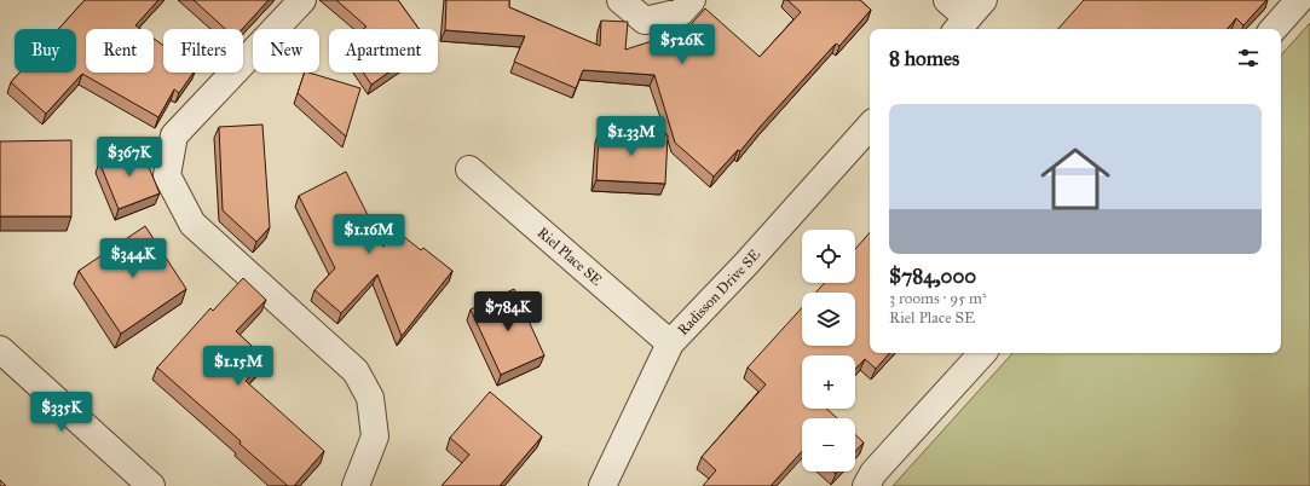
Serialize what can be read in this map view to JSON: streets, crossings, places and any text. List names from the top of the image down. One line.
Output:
{"streets":{"street":["Riel Place SE","Radisson Drive SE"]},"crossings":[["Riel Place SE","Radisson Drive SE"]],"page":{"price":["$526K","$1.33M","$367K","$1.16M","$344K","$784K","$1.15M","$335K"],"chip":["Buy","Rent","Filters","New","Apartment"],"heading":"8 homes","list":[{"name":"$784,000","note":"3 rooms · 95 m² · Riel Place SE"}],"map_buttons":["+","−"]}}
